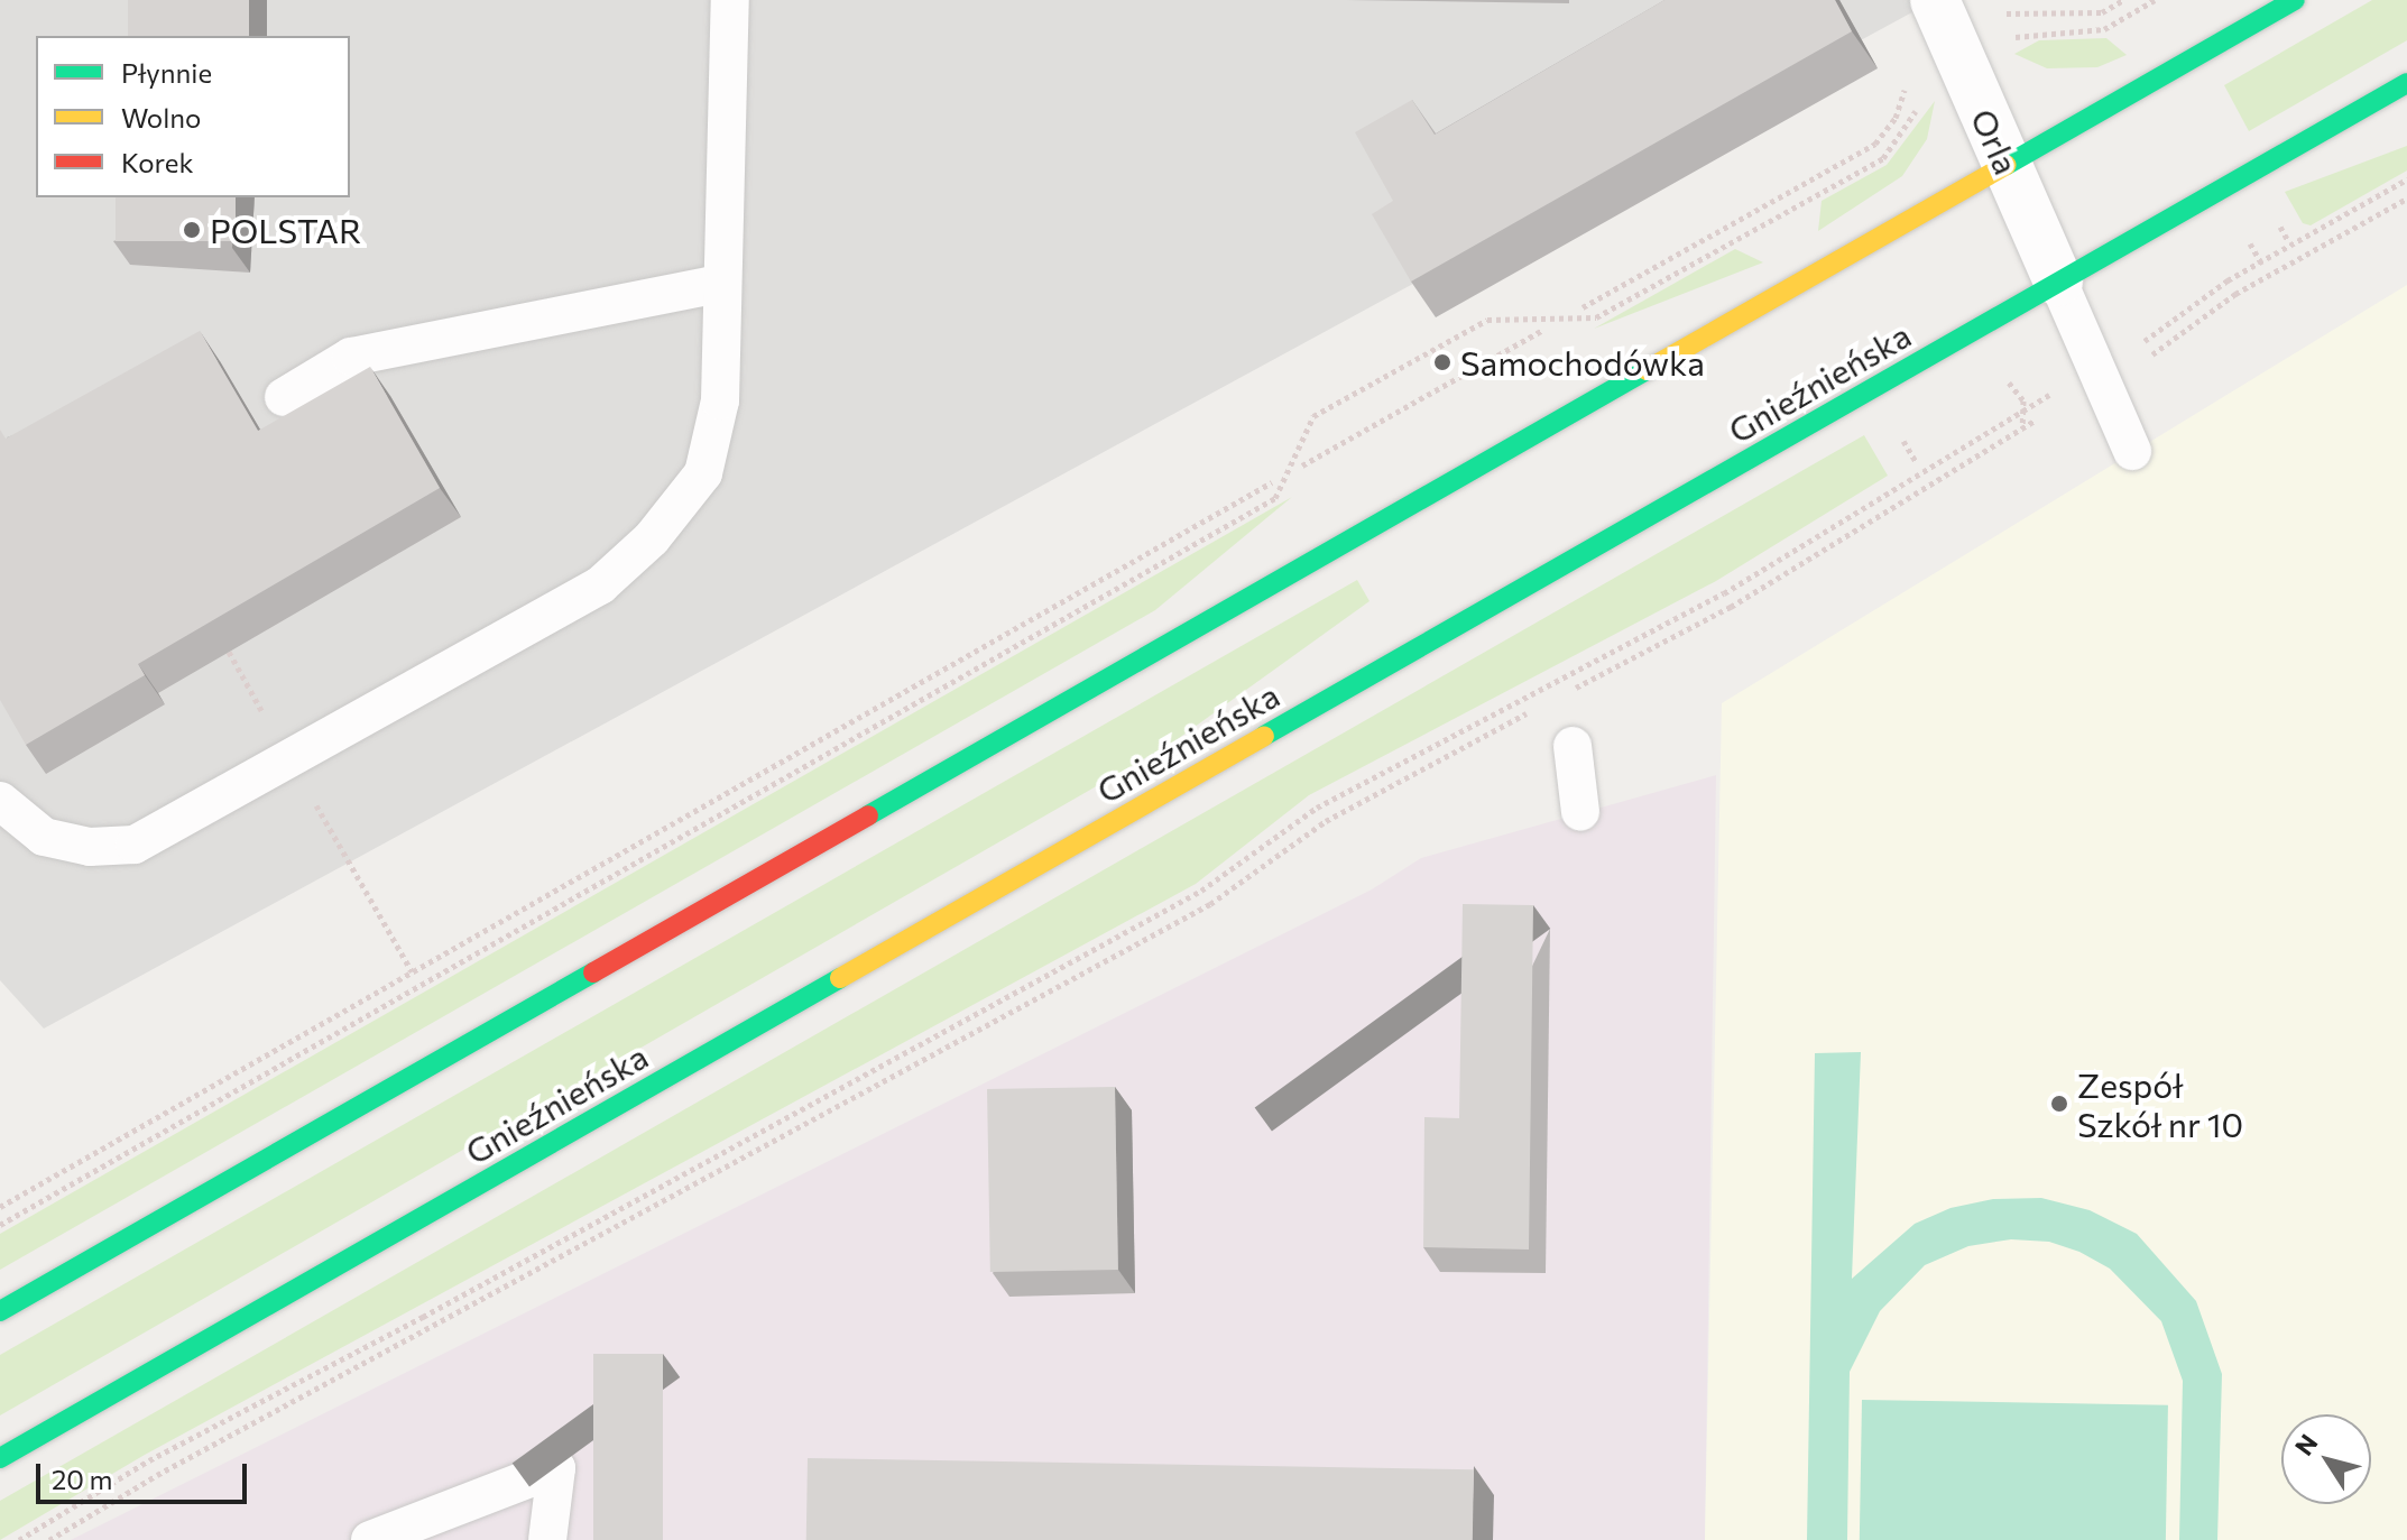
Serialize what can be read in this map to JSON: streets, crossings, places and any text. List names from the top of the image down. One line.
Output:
{"streets":{"street":["Orla","Gnieźnieńska"]},"crossings":[["Orla","Gnieźnieńska"]],"places":["POLSTAR","Samochodówka","Zespół Szkół nr 10"],"legend":["Płynnie","Wolno","Korek"],"scale_bar":"20 m","north":"top left"}
